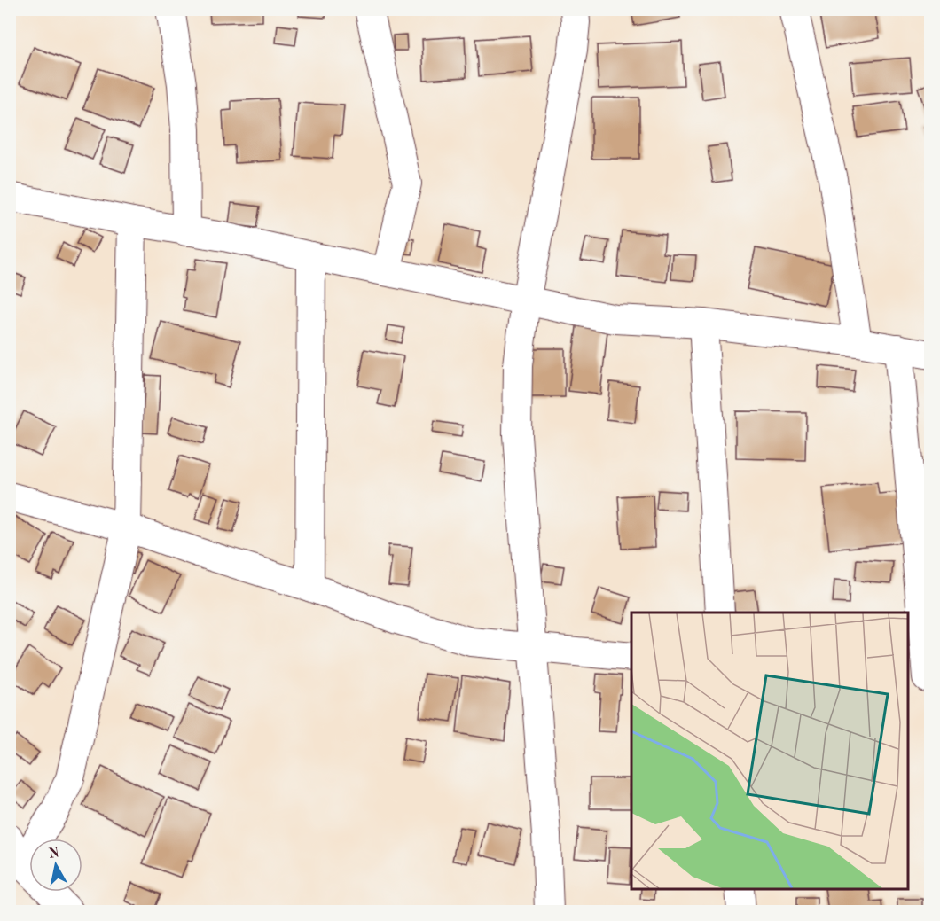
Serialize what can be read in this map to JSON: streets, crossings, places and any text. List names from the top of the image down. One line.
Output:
{"north":"top"}
